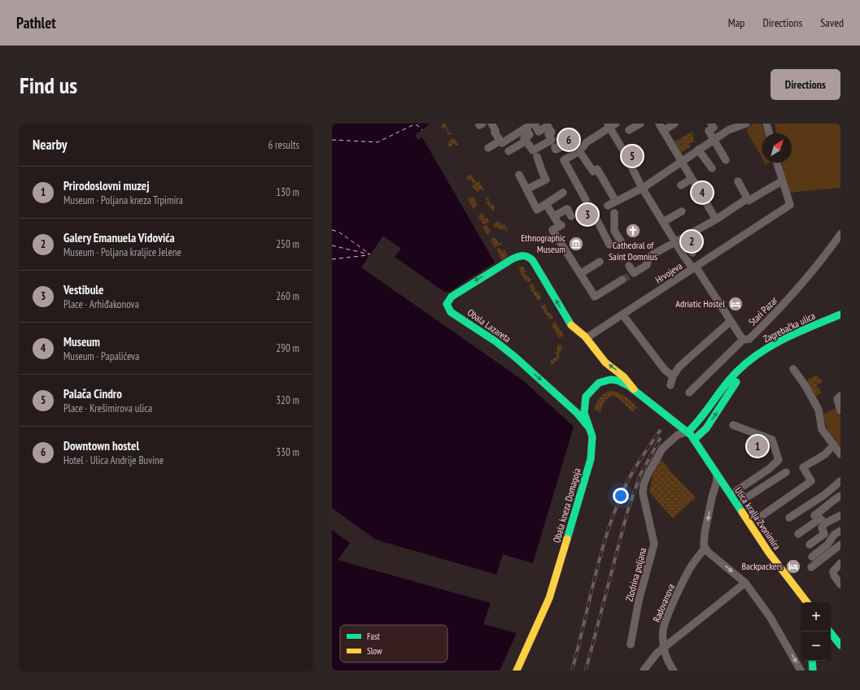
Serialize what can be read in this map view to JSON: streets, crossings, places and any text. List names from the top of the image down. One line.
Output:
{"streets":{"street":["Hrvojeva","Stari Pazar","Obala Lazareta","Zagrebačka ulica","Obala kneza Domagoja","Ulica kralja Zvonimira","Zlodrina poljana","Radovanova"]},"crossings":[["Hrvojeva","Stari Pazar"],["Obala Lazareta","Obala kneza Domagoja"],["Obala Lazareta","Ulica kralja Zvonimira"],["Zagrebačka ulica","Ulica kralja Zvonimira"],["Zagrebačka ulica","Zlodrina poljana"],["Obala kneza Domagoja","Ulica kralja Zvonimira"],["Ulica kralja Zvonimira","Zlodrina poljana"]],"places":{"church":["Cathedral of Saint Domnius"],"museum":["Ethnographic Museum"],"hotel":["Adriatic Hostel","Backpackers"]},"legend":["Fast","Slow"],"north":"top right","page":{"header":"Pathlet","nav":["Map","Directions","Saved"],"buttons":"Directions","title":"Find us","heading":["Nearby","6 results"],"pins":["6","5","4","3","2","1"],"list":[{"mark":"1","name":"Prirodoslovni muzej","note":"Museum · Poljana kneza Trpimira","value":"130 m"},{"mark":"2","name":"Galery Emanuela Vidovića","note":"Museum · Poljana kraljice Jelene","value":"250 m"},{"mark":"3","name":"Vestibule","note":"Place · Arhiđakonova","value":"260 m"},{"mark":"4","name":"Museum","note":"Museum · Papalićeva","value":"290 m"},{"mark":"5","name":"Palača Cindro","note":"Place · Krešimirova ulica","value":"320 m"},{"mark":"6","name":"Downtown hostel","note":"Hotel · Ulica Andrije Buvine","value":"330 m"}],"map_buttons":["+","−"]}}
